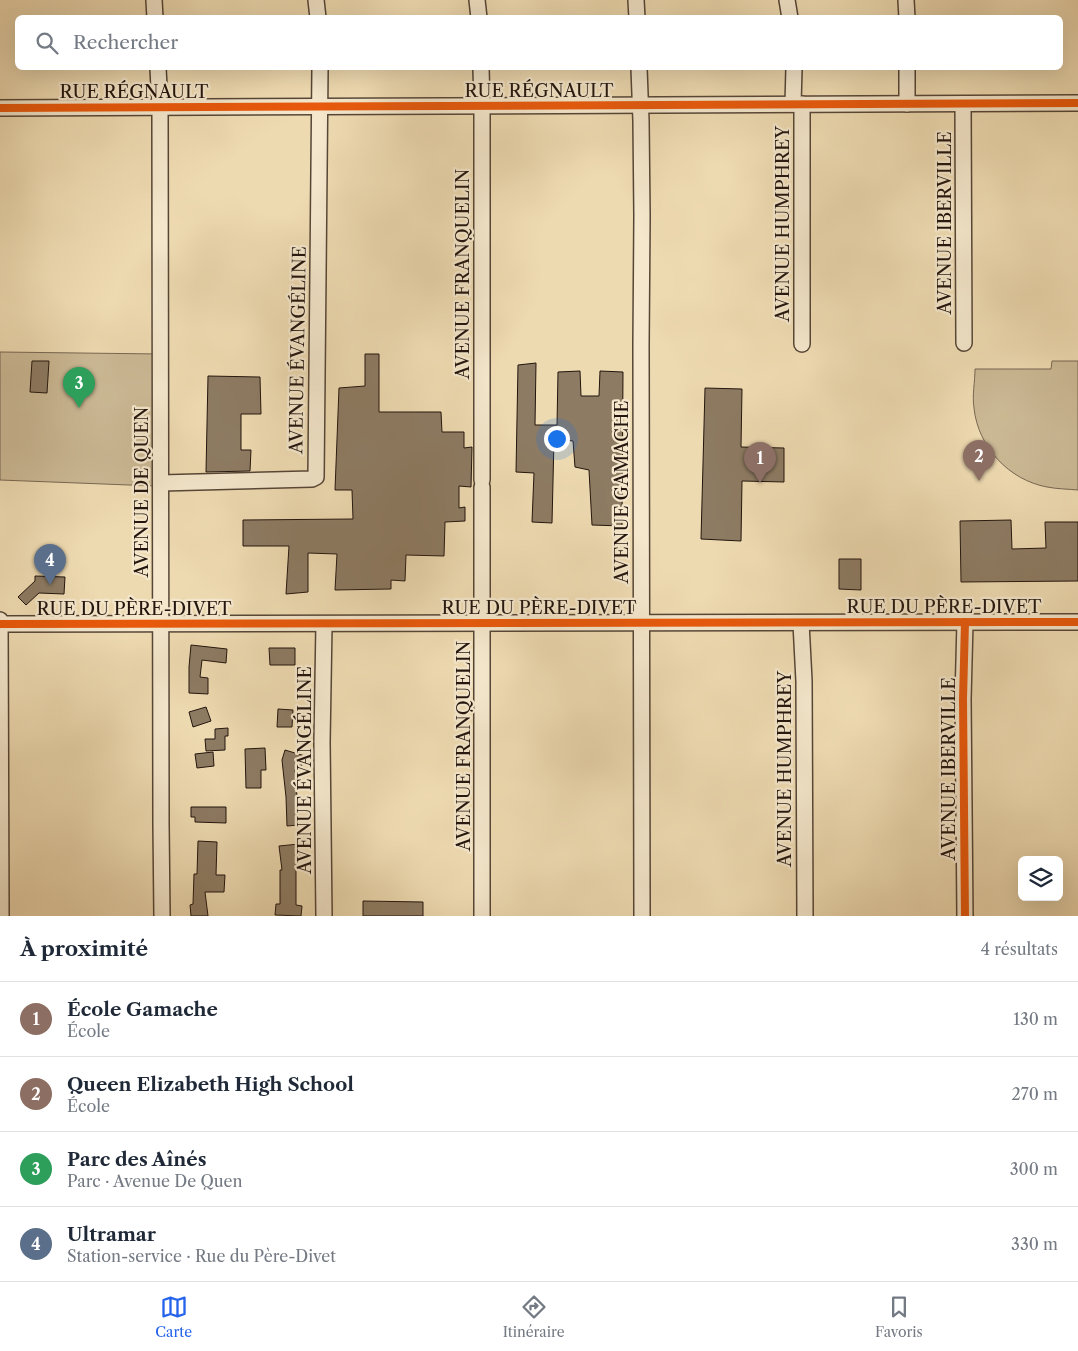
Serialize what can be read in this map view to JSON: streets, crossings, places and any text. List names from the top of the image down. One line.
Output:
{"streets":{"street":["RUE RÉGNAULT","AVENUE IBERVILLE","AVENUE HUMPHREY","AVENUE FRANQUELIN","AVENUE ÉVANGÉLINE","AVENUE DE QUEN","AVENUE GAMACHE","RUE DU PÈRE-DIVET"]},"crossings":[["RUE RÉGNAULT","AVENUE IBERVILLE"],["RUE RÉGNAULT","AVENUE HUMPHREY"],["RUE RÉGNAULT","AVENUE FRANQUELIN"],["RUE RÉGNAULT","AVENUE ÉVANGÉLINE"],["RUE RÉGNAULT","AVENUE DE QUEN"],["RUE RÉGNAULT","AVENUE GAMACHE"],["AVENUE IBERVILLE","RUE DU PÈRE-DIVET"],["AVENUE HUMPHREY","RUE DU PÈRE-DIVET"],["AVENUE FRANQUELIN","RUE DU PÈRE-DIVET"],["AVENUE ÉVANGÉLINE","AVENUE DE QUEN"],["AVENUE ÉVANGÉLINE","RUE DU PÈRE-DIVET"],["AVENUE DE QUEN","RUE DU PÈRE-DIVET"],["AVENUE GAMACHE","RUE DU PÈRE-DIVET"]],"page":{"search":"Rechercher","pins":["3","2","1","4"],"heading":["À proximité","4 résultats"],"list":[{"mark":"1","name":"École Gamache","note":"École","value":"130 m"},{"mark":"2","name":"Queen Elizabeth High School","note":"École","value":"270 m"},{"mark":"3","name":"Parc des Aînés","note":"Parc · Avenue De Quen","value":"300 m"},{"mark":"4","name":"Ultramar","note":"Station-service · Rue du Père-Divet","value":"330 m"}],"nav":["Carte","Itinéraire","Favoris"]}}
